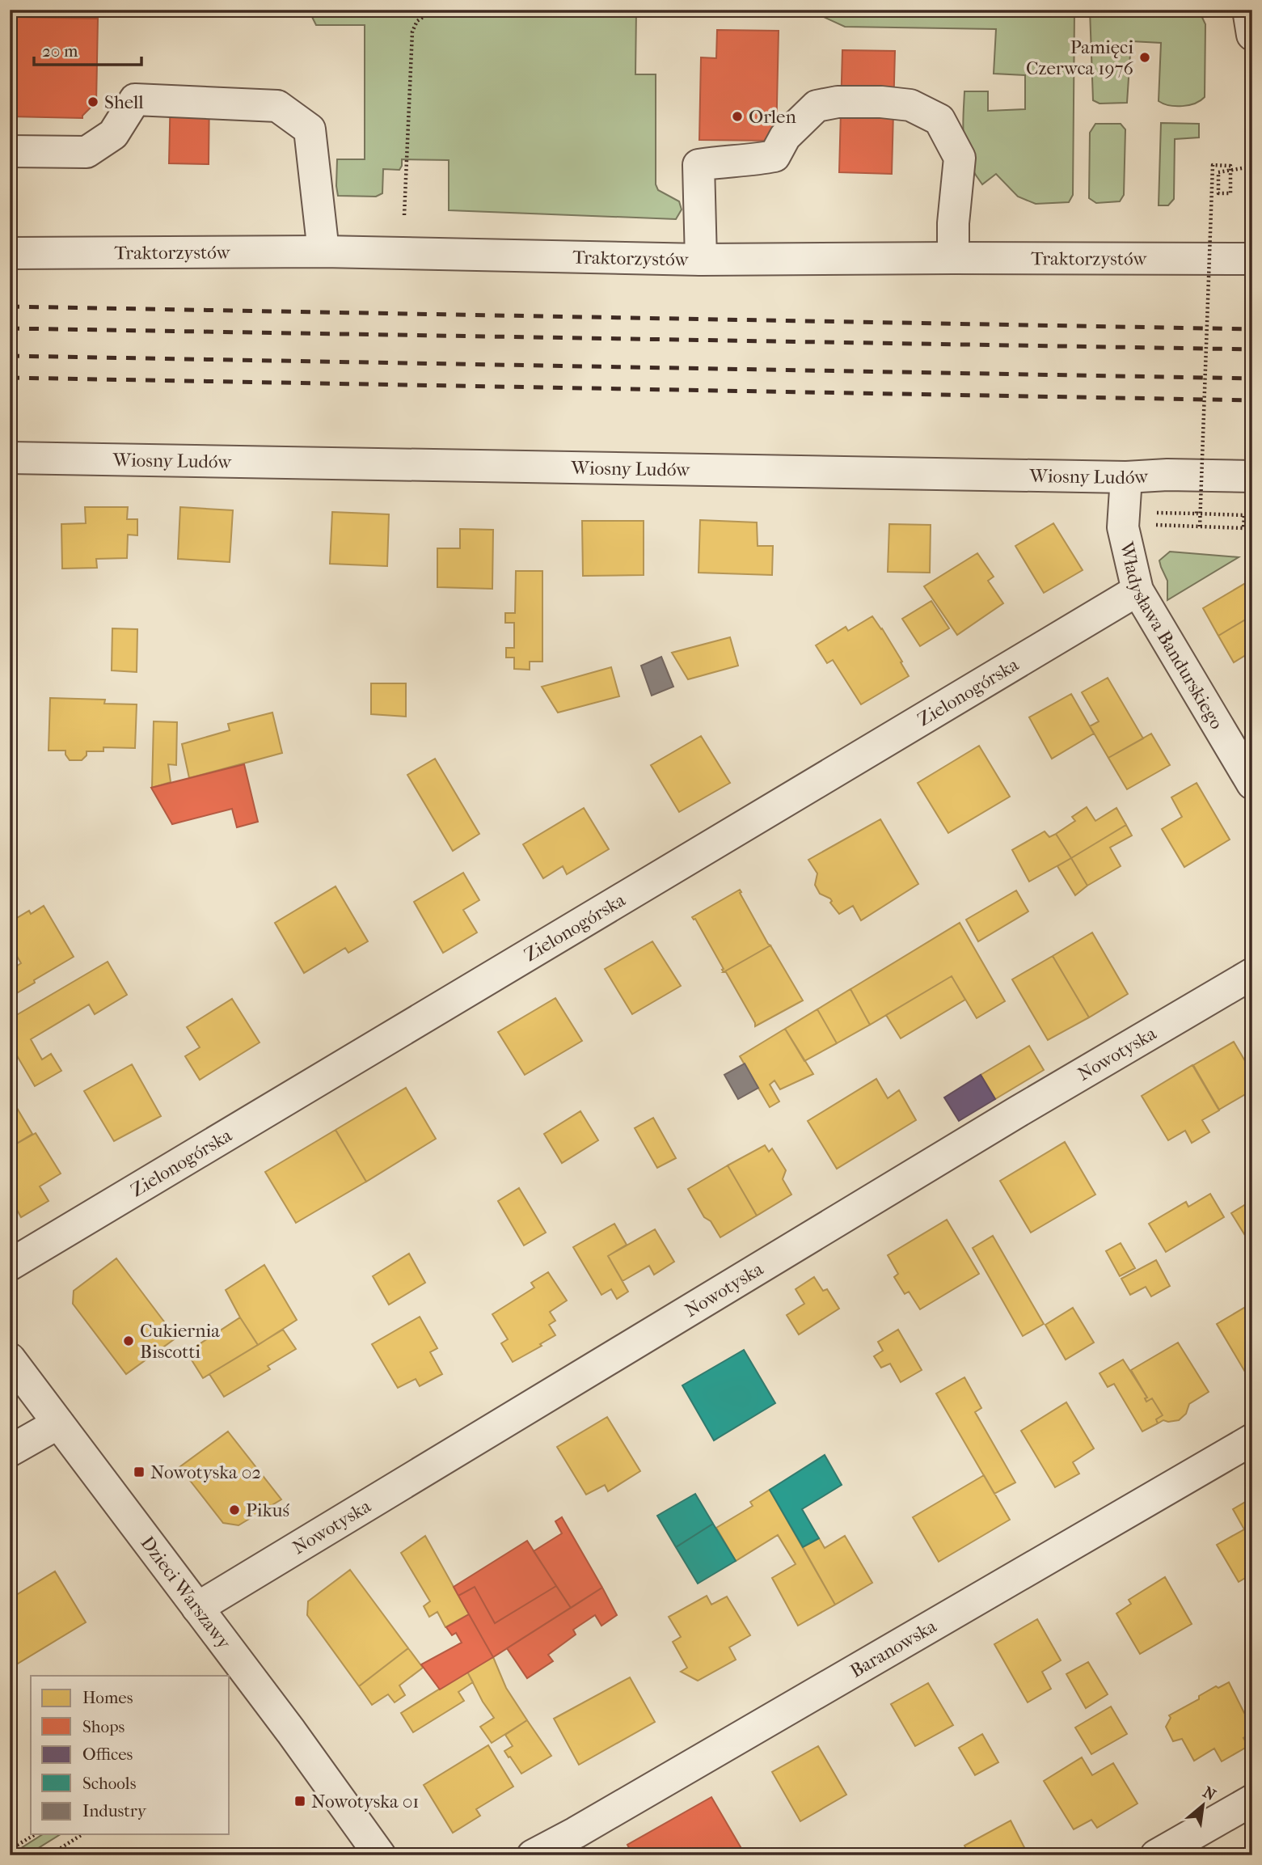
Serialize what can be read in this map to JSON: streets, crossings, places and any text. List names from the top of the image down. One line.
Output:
{"streets":{"street":["Traktorzystów","Wiosny Ludów","Władysława Bandurskiego","Zielonogórska","Nowotyska","Dzieci Warszawy","Baranowska"]},"crossings":[["Wiosny Ludów","Władysława Bandurskiego"],["Władysława Bandurskiego","Zielonogórska"],["Nowotyska","Dzieci Warszawy"]],"places":{"other":["Pamięci Czerwca 1976","Shell","Orlen","Cukiernia Biscotti","Pikuś"],"transit":["Nowotyska 02","Nowotyska 01"]},"legend":["Homes","Shops","Offices","Schools","Industry"],"scale_bar":"20 m","north":"top right"}
